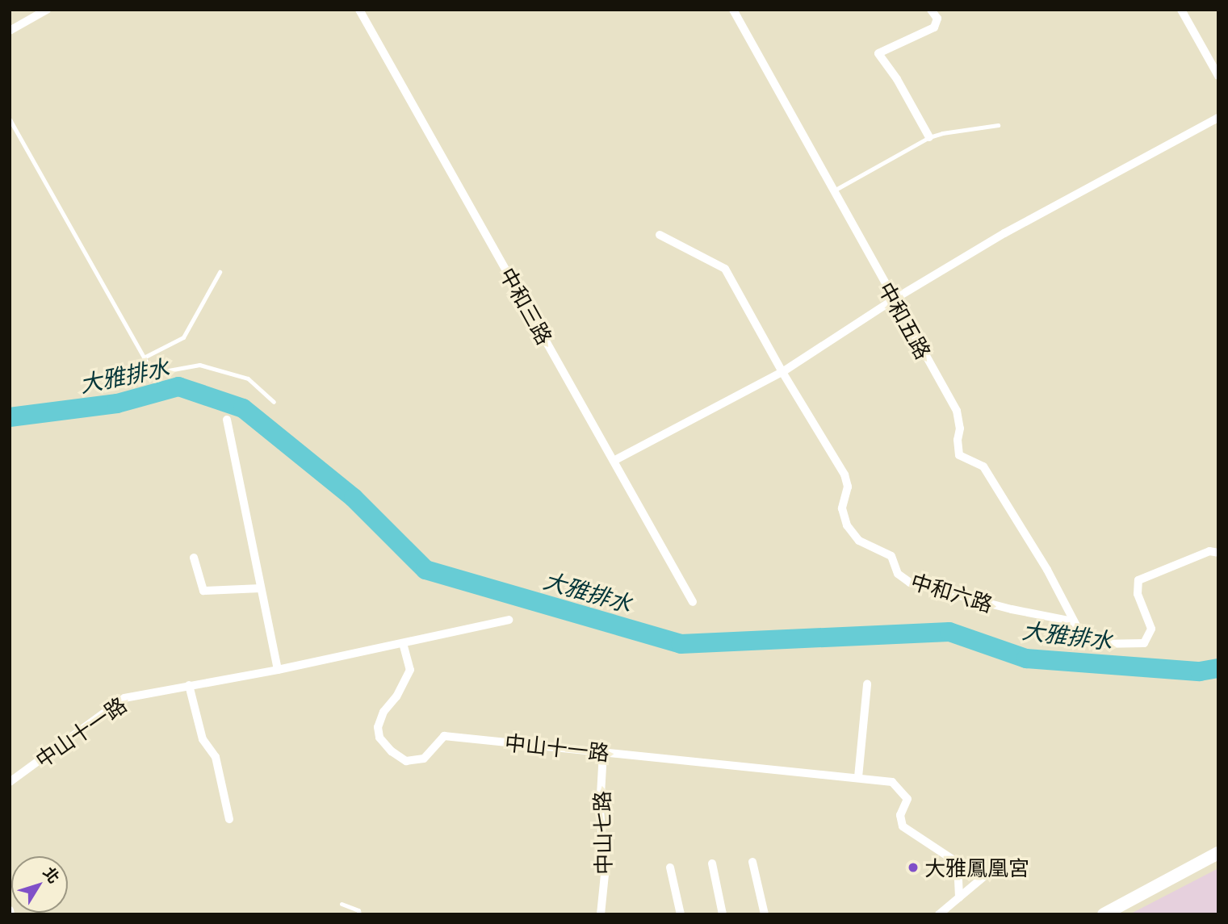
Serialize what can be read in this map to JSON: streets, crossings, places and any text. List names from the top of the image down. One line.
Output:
{"streets":{"street":["中和三路","中和五路","中和六路","中山十一路","中山七路"]},"crossings":[["中和五路","中和六路"],["中山十一路","中山七路"]],"water":["大雅排水"],"places":["大雅鳳凰宮"],"north":"top right"}
